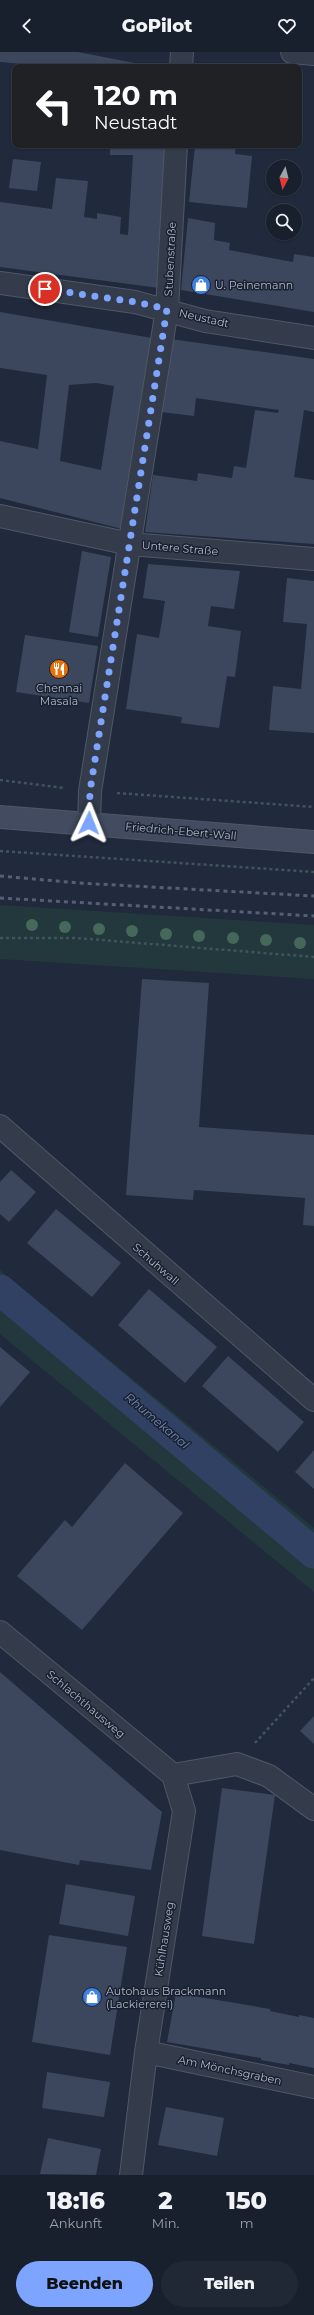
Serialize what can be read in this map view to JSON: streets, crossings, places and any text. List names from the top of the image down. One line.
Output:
{"streets":{"main road":["Friedrich-Ebert-Wall"],"street":["Stubenstraße","Neustadt","Untere Straße","Schuhwall","Schlachthausweg","Kühlhausweg","Am Mönchsgraben"]},"crossings":[["Stubenstraße","Neustadt"],["Stubenstraße","Untere Straße"],["Stubenstraße","Friedrich-Ebert-Wall"],["Schlachthausweg","Kühlhausweg"],["Kühlhausweg","Am Mönchsgraben"]],"water":["Rhumekanal"],"places":{"shop":["U. Peinemann","Autohaus Brackmann (Lackiererei)"],"restaurant":["Chennai Masala"]},"north":"bottom","page":{"header":"GoPilot","turn":["120 m","Neustadt"],"eta":["18:16","Ankunft","2","Min.","150","m"],"buttons":["Beenden","Teilen"]}}
